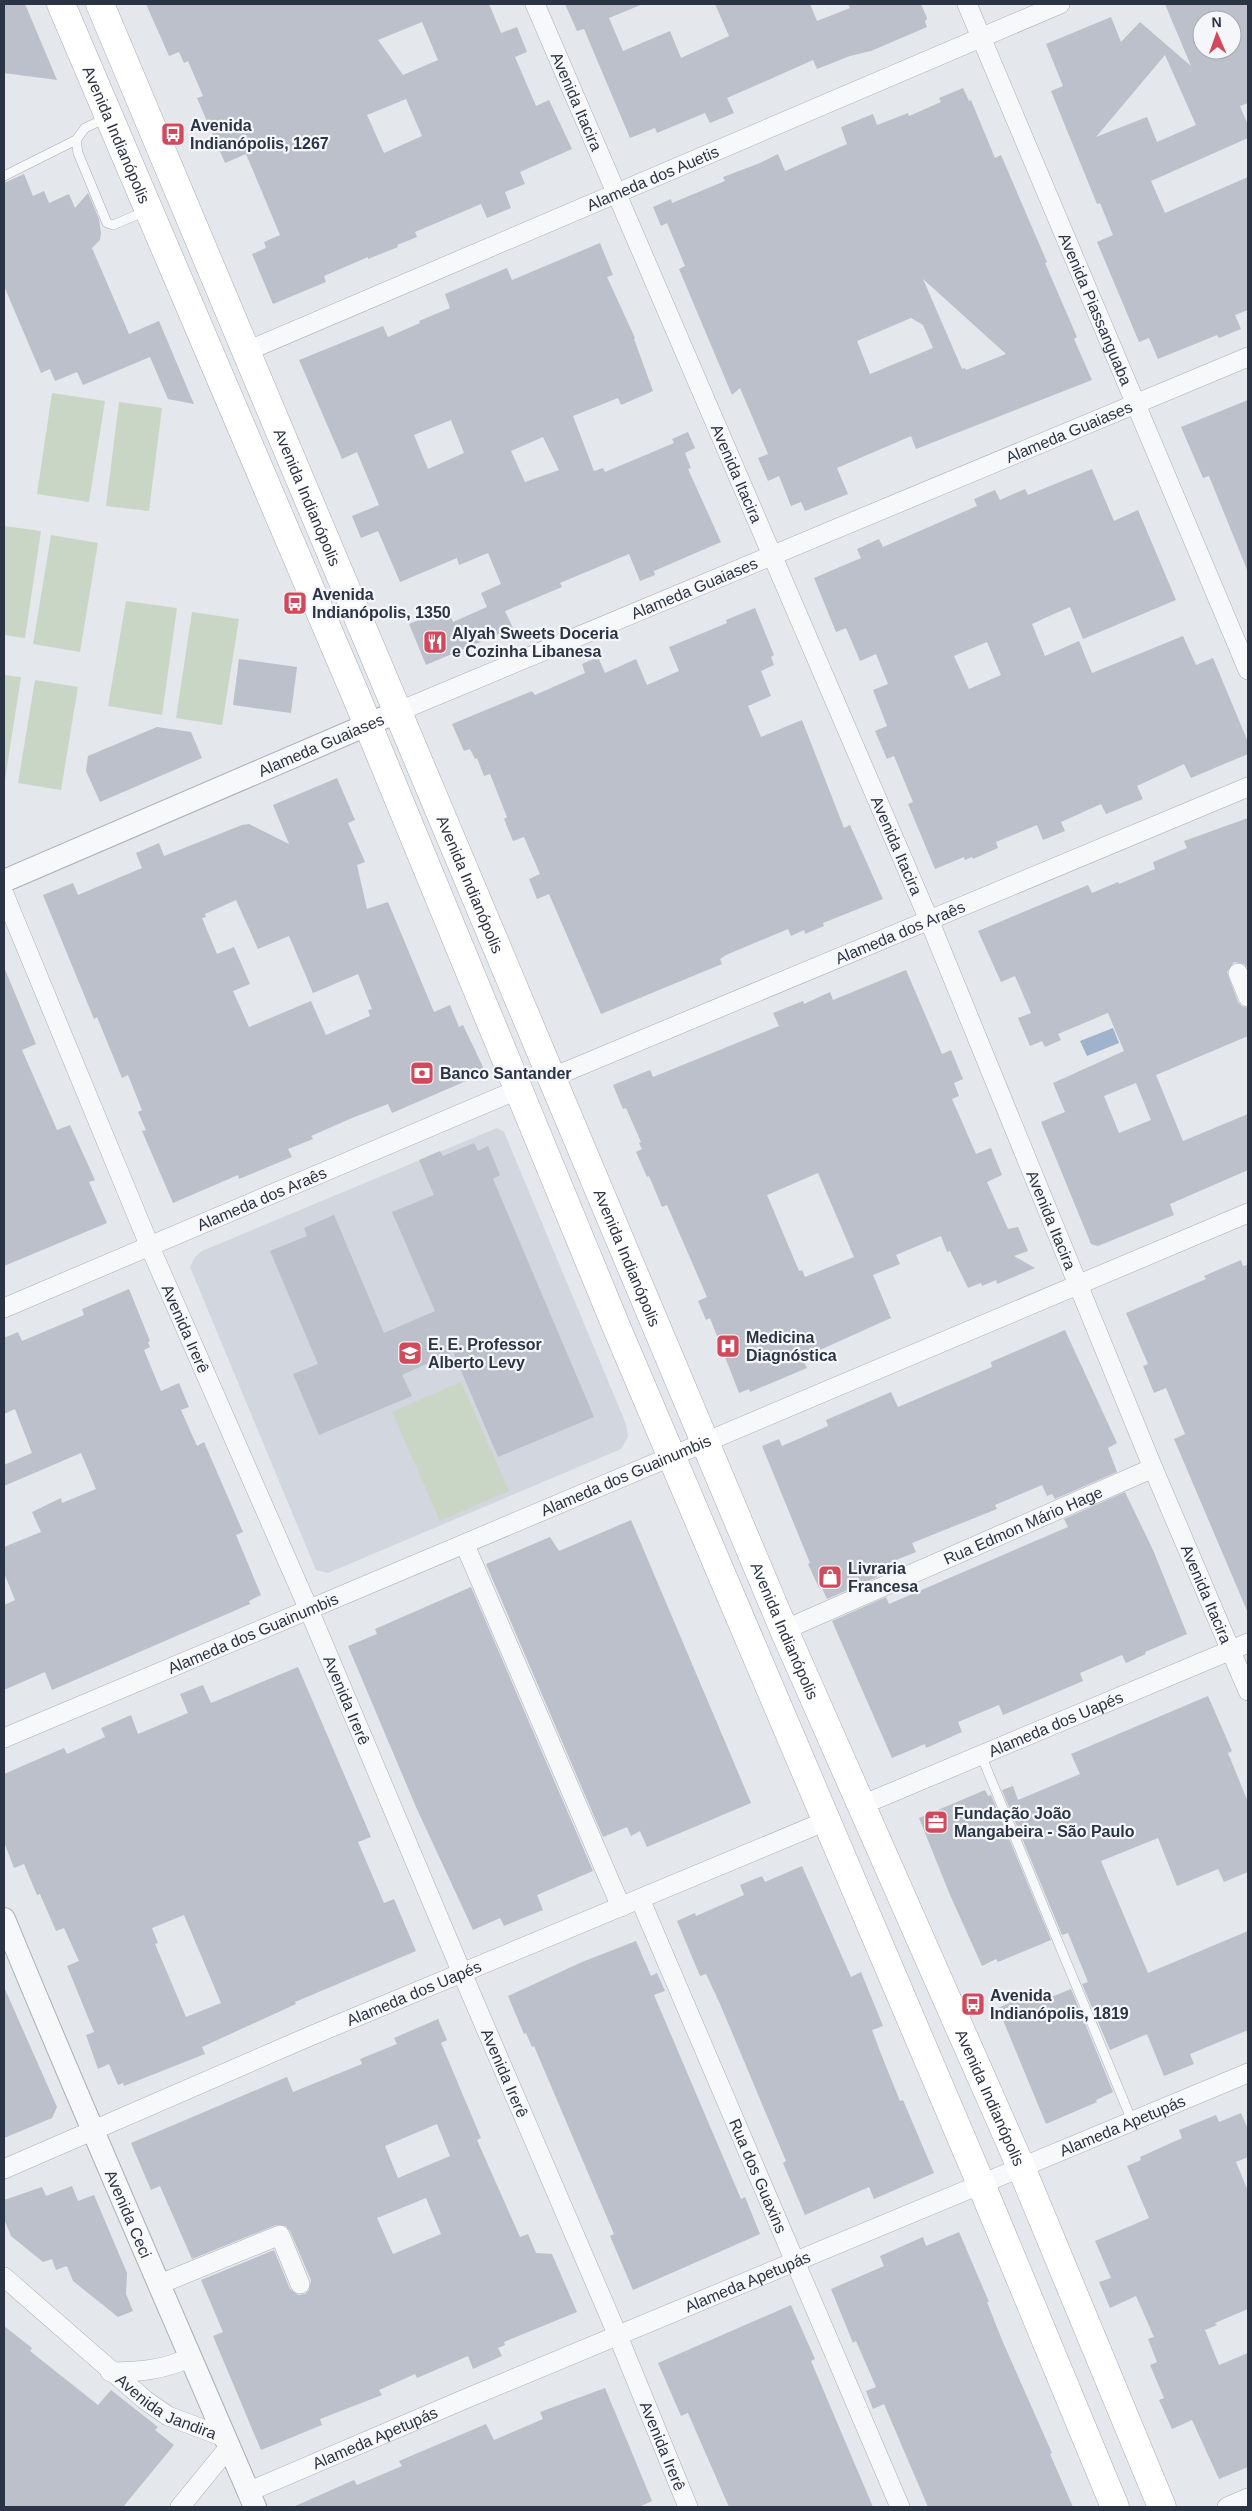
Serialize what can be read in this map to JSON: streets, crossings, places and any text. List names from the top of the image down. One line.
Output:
{"streets":{"main road":["Avenida Indianópolis"],"street":["Avenida Itacira","Alameda dos Auetis","Avenida Piassanguaba","Alameda Guaiases","Alameda dos Araês","Avenida Irerê","Alameda dos Guainumbis","Rua Edmon Mário Hage","Alameda dos Uapés","Alameda Apetupás","Rua dos Guaxins","Avenida Ceci","Avenida Jandira"]},"crossings":[["Avenida Itacira","Alameda dos Auetis"],["Avenida Itacira","Alameda Guaiases"],["Avenida Itacira","Alameda dos Araês"],["Avenida Itacira","Alameda dos Guainumbis"],["Avenida Itacira","Rua Edmon Mário Hage"],["Avenida Itacira","Alameda dos Uapés"],["Avenida Indianópolis","Alameda dos Auetis"],["Avenida Indianópolis","Alameda Guaiases"],["Avenida Indianópolis","Alameda dos Araês"],["Avenida Indianópolis","Alameda dos Guainumbis"],["Avenida Indianópolis","Rua Edmon Mário Hage"],["Avenida Indianópolis","Alameda dos Uapés"],["Avenida Indianópolis","Alameda Apetupás"],["Alameda dos Auetis","Avenida Piassanguaba"],["Avenida Piassanguaba","Alameda Guaiases"],["Alameda dos Araês","Avenida Irerê"],["Avenida Irerê","Alameda dos Guainumbis"],["Avenida Irerê","Alameda dos Uapés"],["Avenida Irerê","Alameda Apetupás"],["Alameda dos Uapés","Rua dos Guaxins"],["Alameda dos Uapés","Avenida Ceci"],["Alameda Apetupás","Rua dos Guaxins"],["Alameda Apetupás","Avenida Ceci"],["Avenida Ceci","Avenida Jandira"]],"places":{"bus stop":["Avenida Indianópolis, 1267","Avenida Indianópolis, 1350","Avenida Indianópolis, 1819"],"restaurant":["Alyah Sweets Doceria e Cozinha Libanesa"],"bank":["Banco Santander"],"hospital":["Medicina Diagnóstica"],"school or university":["E. E. Professor Alberto Levy"],"shop":["Livraria Francesa"],"office":["Fundação João Mangabeira - São Paulo"]},"north":"top"}
